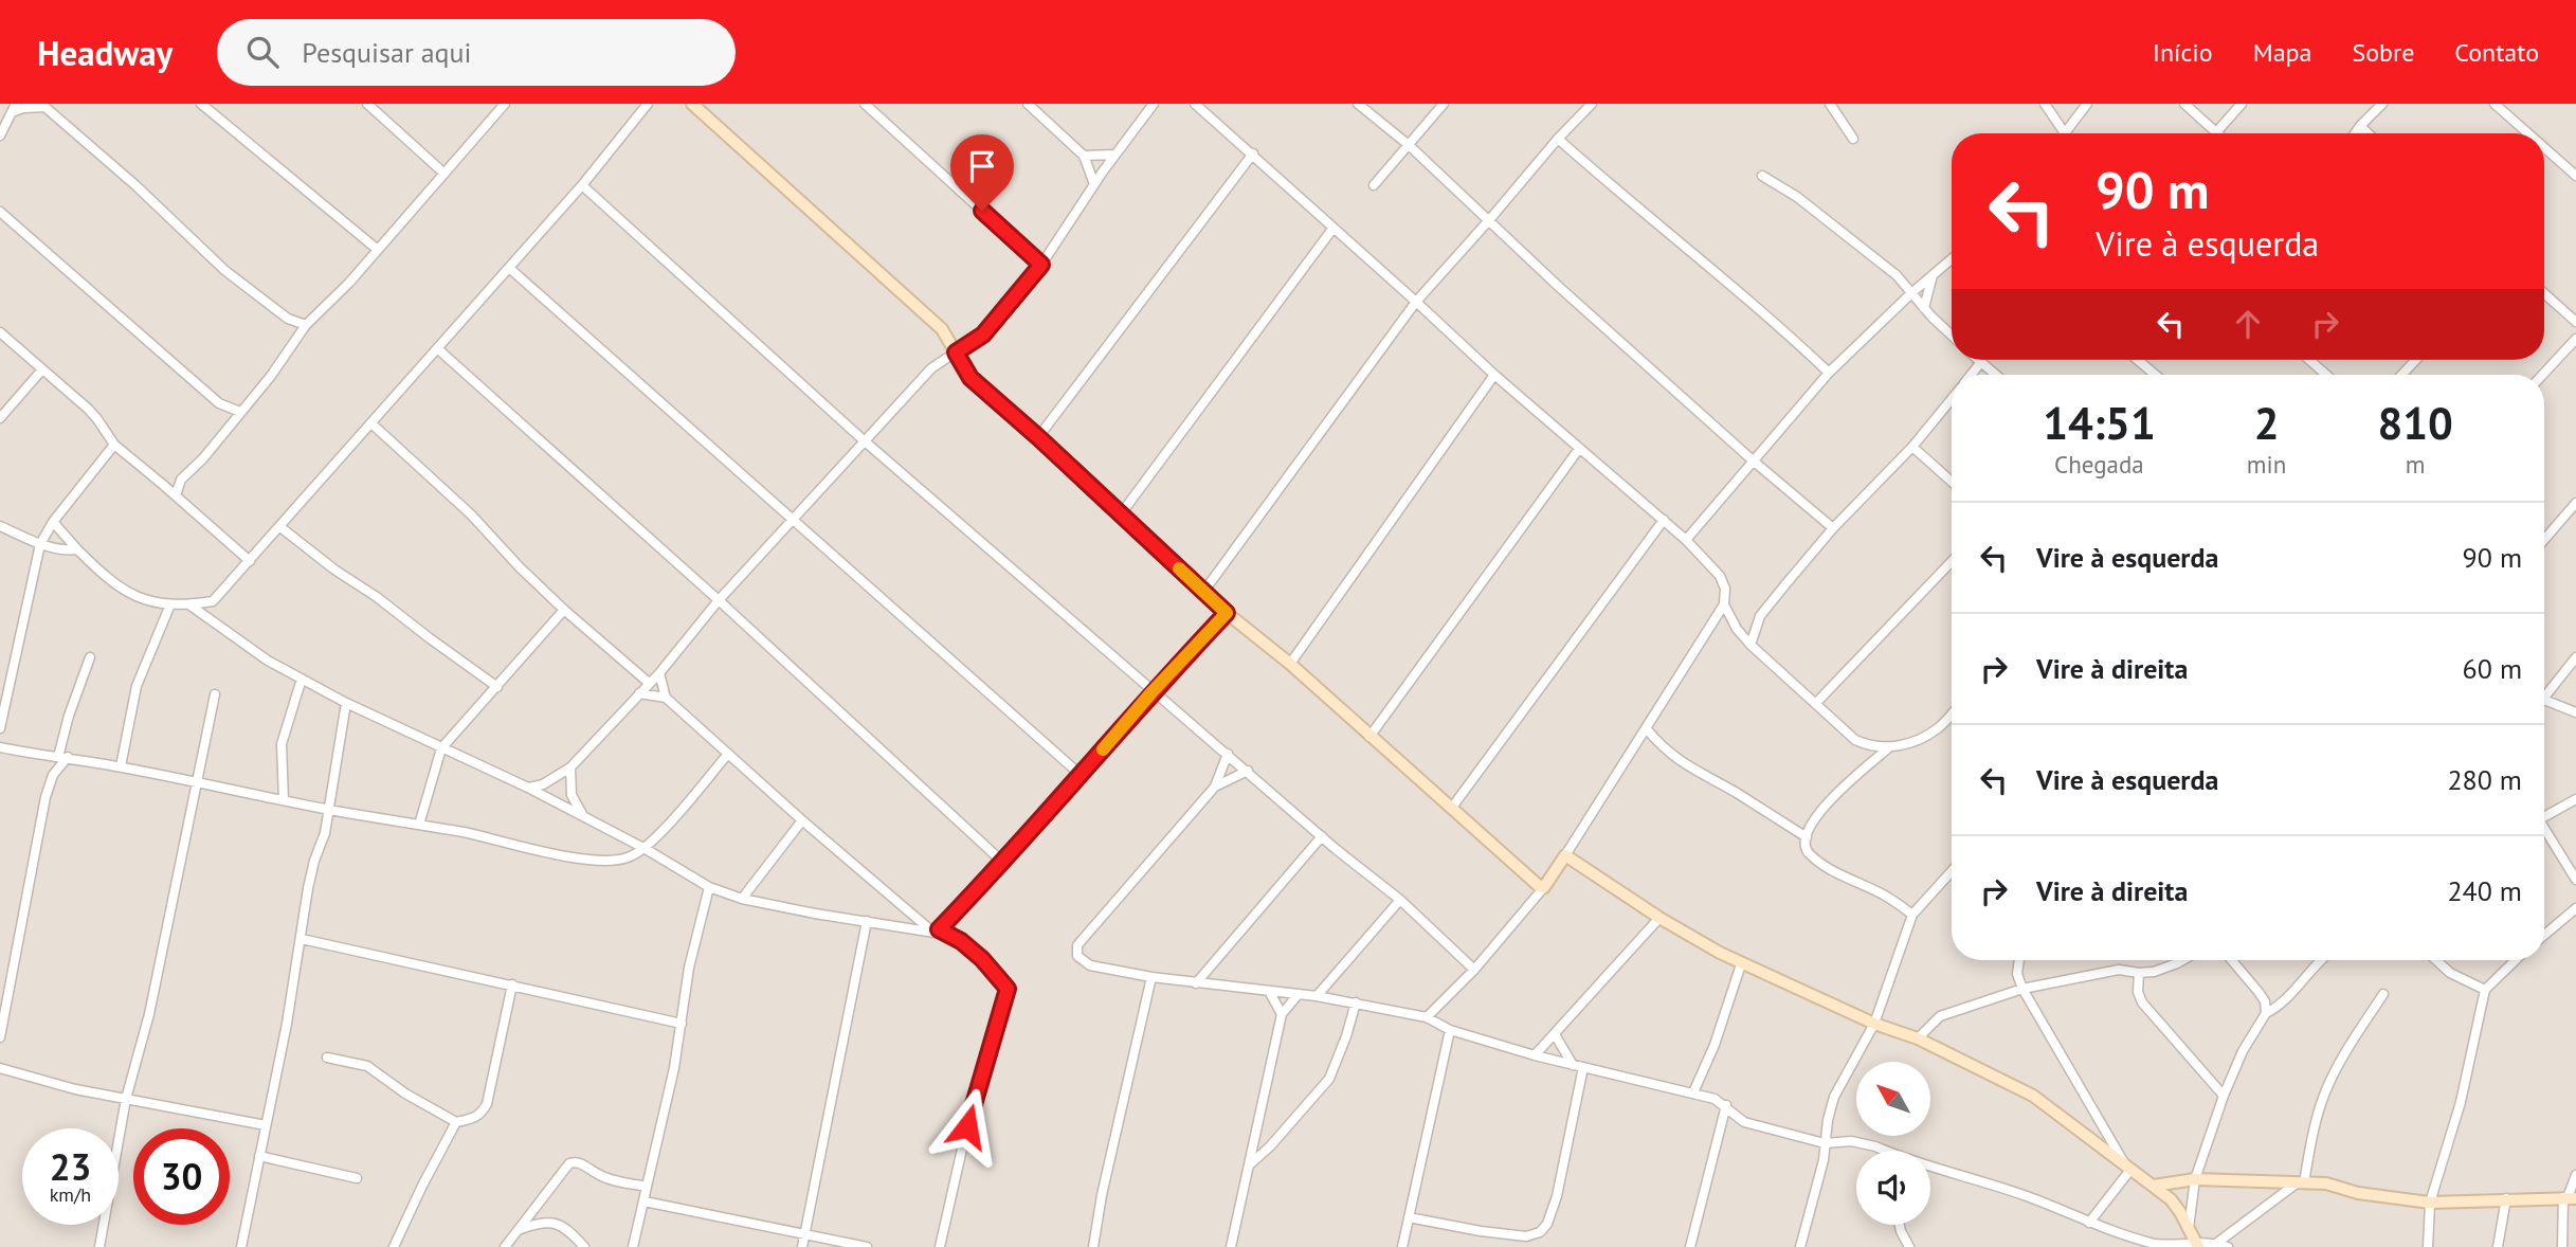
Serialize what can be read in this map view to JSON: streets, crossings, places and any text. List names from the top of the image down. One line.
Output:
{"north":"top left","page":{"header":"Headway","search":"Pesquisar aqui","nav":["Início","Mapa","Sobre","Contato"],"turn":["90 m","Vire à esquerda"],"eta":["14:51","Chegada","2","min","810","m"],"list":[{"name":"Vire à esquerda","value":"90 m"},{"name":"Vire à direita","value":"60 m"},{"name":"Vire à esquerda","value":"280 m"},{"name":"Vire à direita","value":"240 m"}],"speed":"23 km/h","limit":"30"}}
